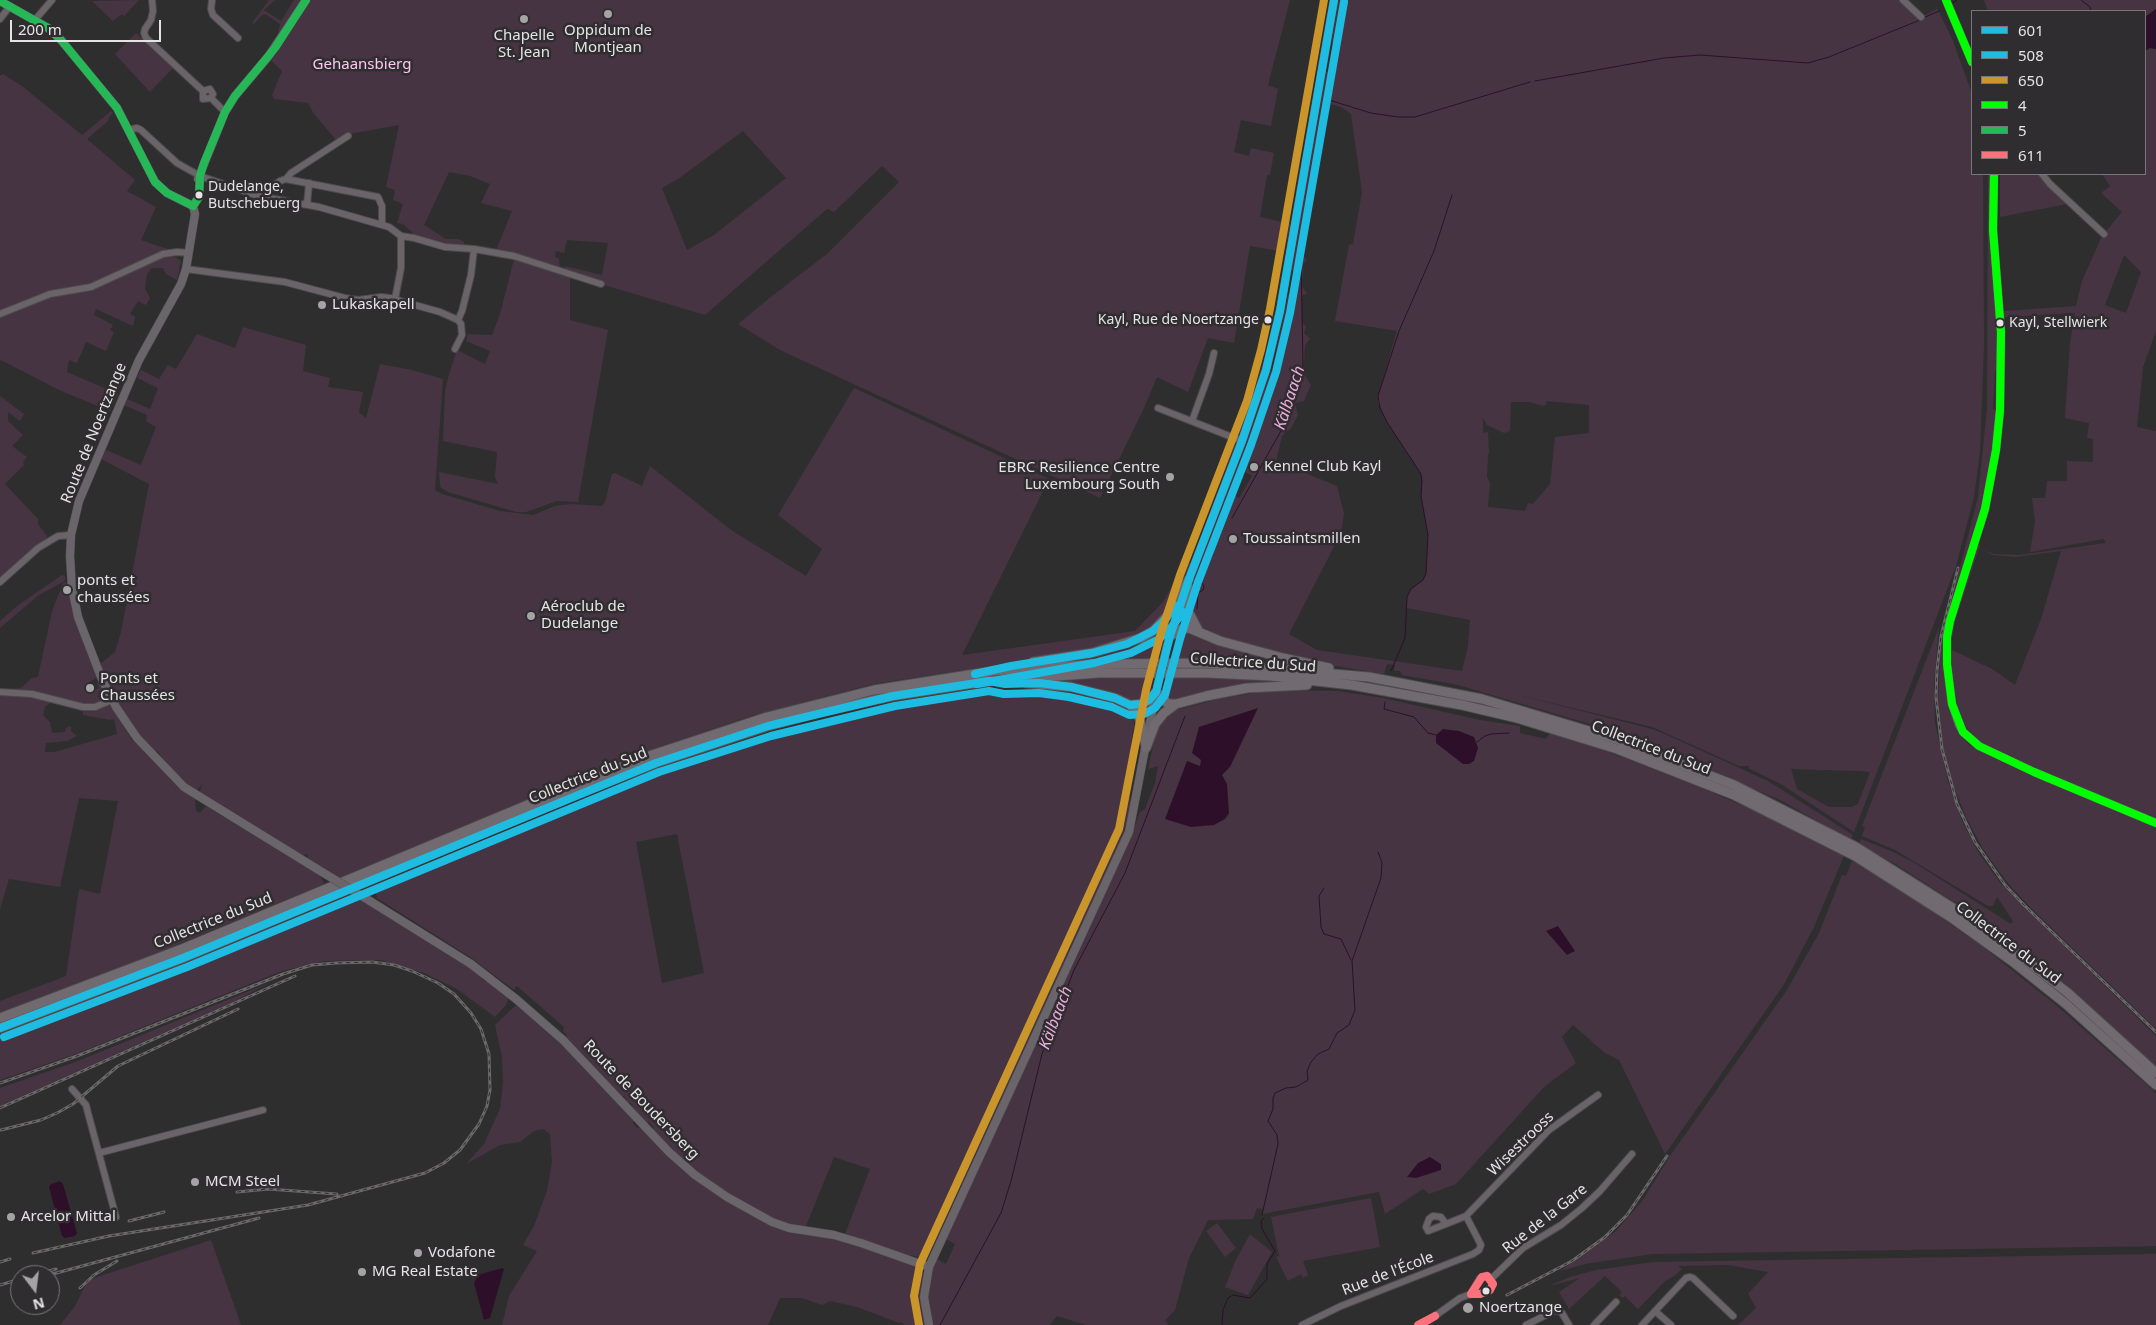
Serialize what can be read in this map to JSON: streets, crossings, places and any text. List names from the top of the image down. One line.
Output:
{"streets":{"highway":["Collectrice du Sud"],"main road":["Route de Noertzange","Route de Boudersberg"],"street":["Wisestrooss","Rue de la Gare","Rue de l'École"]},"crossings":[["Route de Noertzange","Route de Boudersberg"],["Wisestrooss","Rue de l'École"]],"water":["Kälbaach"],"parks":["Gehaansbierg"],"places":["Oppidum de Montjean","Chapelle St. Jean","Dudelange, Butschebuerg","Lukaskapell","Kayl, Rue de Noertzange","Kayl, Stellwierk","Kennel Club Kayl","EBRC Resilience Centre Luxembourg South","Toussaintsmillen","ponts et chaussées","Aéroclub de Dudelange","Ponts et Chaussées","MCM Steel","Arcelor Mittal","Vodafone","MG Real Estate","Noertzange"],"lines":["transit line 601","transit line 650","transit line 4","transit line 5","transit line 508","transit line 611"],"legend":["601","508","650","4","5","611"],"scale_bar":"200 m","north":"bottom"}
